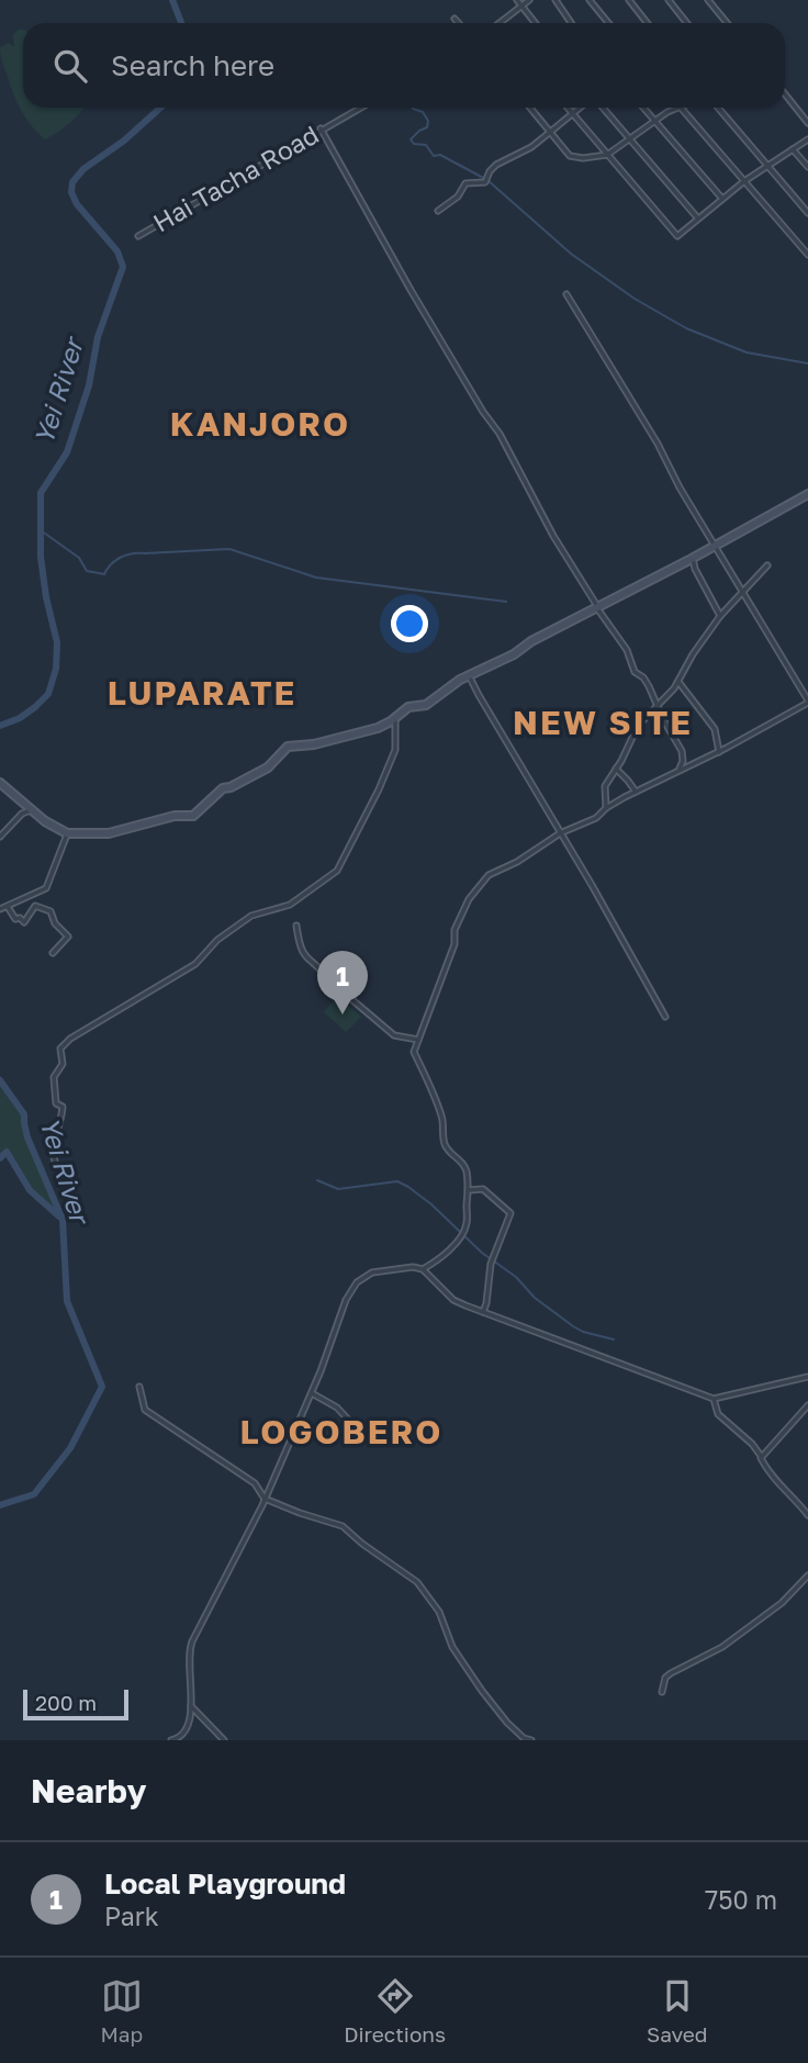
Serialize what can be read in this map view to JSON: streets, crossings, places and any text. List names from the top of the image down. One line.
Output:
{"streets":{"street":["Hai Tacha Road"]},"districts":["KANJORO","LUPARATE","NEW SITE","LOGOBERO"],"water":["Yei River"],"scale_bar":"200 m","page":{"search":"Search here","pins":"1","scale":"200 m","heading":"Nearby","list":[{"mark":"1","name":"Local Playground","note":"Park","value":"750 m"}],"nav":["Map","Directions","Saved"]}}
